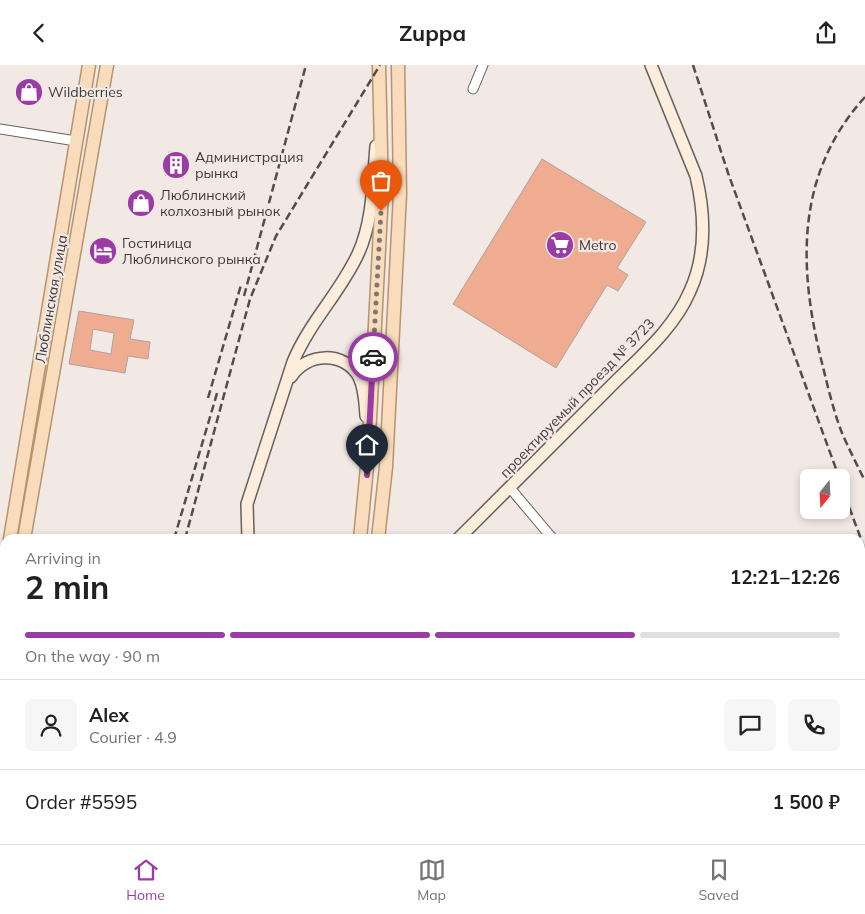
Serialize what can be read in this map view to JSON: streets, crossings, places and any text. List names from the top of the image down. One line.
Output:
{"streets":{"main road":["Люблинская улица","проектируемый проезд № 3723"]},"places":{"shop":["Wildberries","Люблинский колхозный рынок"],"building":["Администрация рынка"],"supermarket":["Metro"],"hotel":["Гостиница Люблинского рынка"]},"north":"bottom","page":{"header":"Zuppa","heading":["2 min","Arriving in","12:21–12:26"],"panel":["Alex","Courier · 4.9","Order #5595","1 500 ₽"],"bar":"On the way · 90 m","tabs":["Home","Map","Saved"]}}
